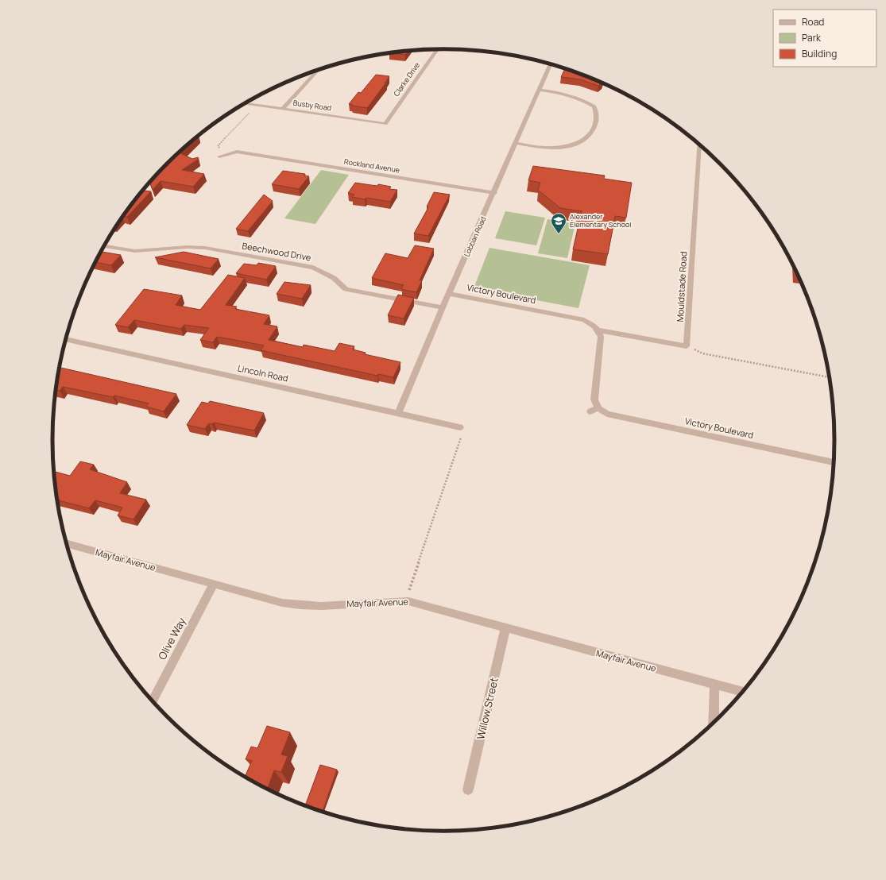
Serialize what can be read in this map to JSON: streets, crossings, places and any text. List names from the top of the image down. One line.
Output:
{"streets":{"street":["Clarke Drive","Busby Road","Rockland Avenue","Lobban Road","Beechwood Drive","Mouldstade Road","Victory Boulevard","Lincoln Road","Mayfair Avenue","Olive Way","Willow Street"]},"crossings":[["Clarke Drive","Busby Road"],["Rockland Avenue","Lobban Road"],["Lobban Road","Beechwood Drive"],["Lobban Road","Victory Boulevard"],["Lobban Road","Lincoln Road"],["Mayfair Avenue","Olive Way"],["Mayfair Avenue","Willow Street"]],"places":{"school or university":["Alexander Elementary School"]},"legend":["Road","Park","Building"]}
